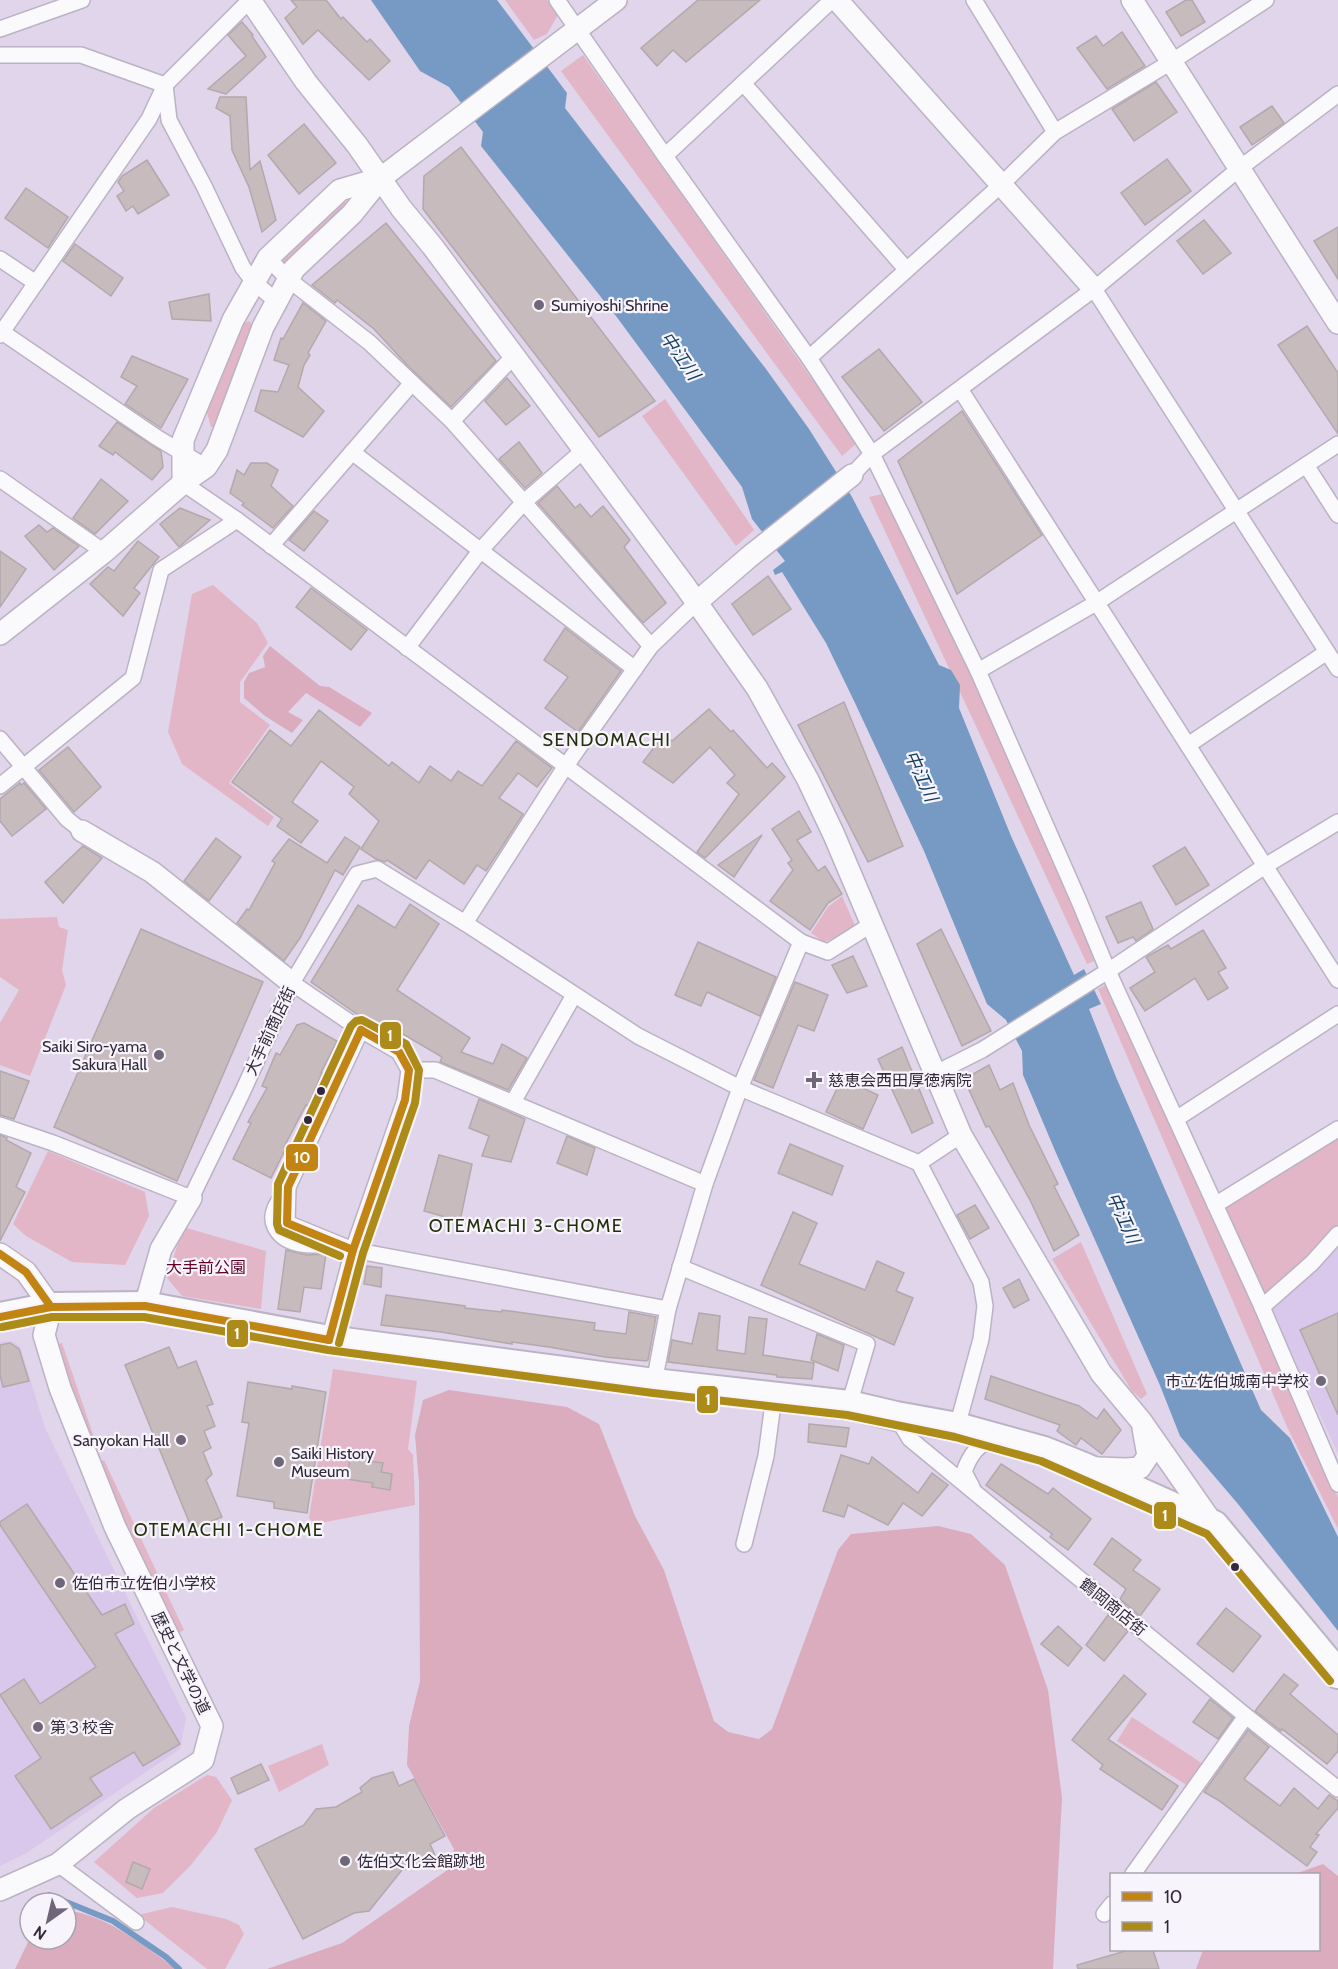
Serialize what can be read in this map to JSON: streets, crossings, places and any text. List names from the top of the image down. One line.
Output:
{"streets":{"street":["大手前商店街","鶴岡商店街","歴史と文学の道"]},"districts":["SENDOMACHI","OTEMACHI 3-CHOME","OTEMACHI 1-CHOME"],"water":["中江川"],"parks":["大手前公園"],"places":{"other":["Sumiyoshi Shrine","Saiki Siro-yama Sakura Hall","市立佐伯城南中学校","Sanyokan Hall","Saiki History Museum","佐伯市立佐伯小学校","第３校舎","佐伯文化会館跡地"],"health":["慈恵会西田厚徳病院"]},"lines":["transit line 1","transit line 10"],"legend":["10","1"],"north":"bottom left"}
